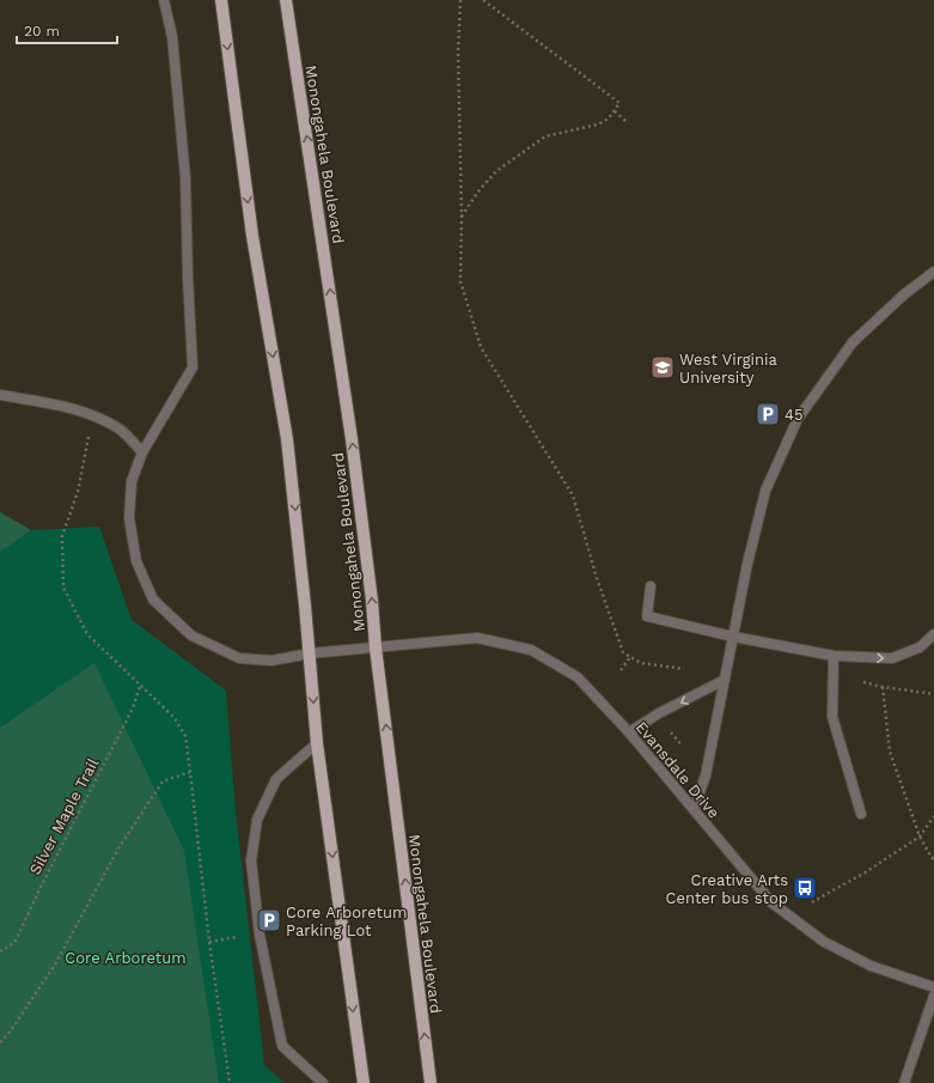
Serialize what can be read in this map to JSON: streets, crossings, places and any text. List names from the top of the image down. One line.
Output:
{"streets":{"main road":["Monongahela Boulevard"],"street":["Evansdale Drive"],"path":["Silver Maple Trail"]},"crossings":[["Monongahela Boulevard","Evansdale Drive"]],"parks":["Core Arboretum"],"places":{"school or university":["West Virginia University"],"parking":["45","Core Arboretum Parking Lot"],"bus stop":["Creative Arts Center bus stop"]},"scale_bar":"20 m"}
